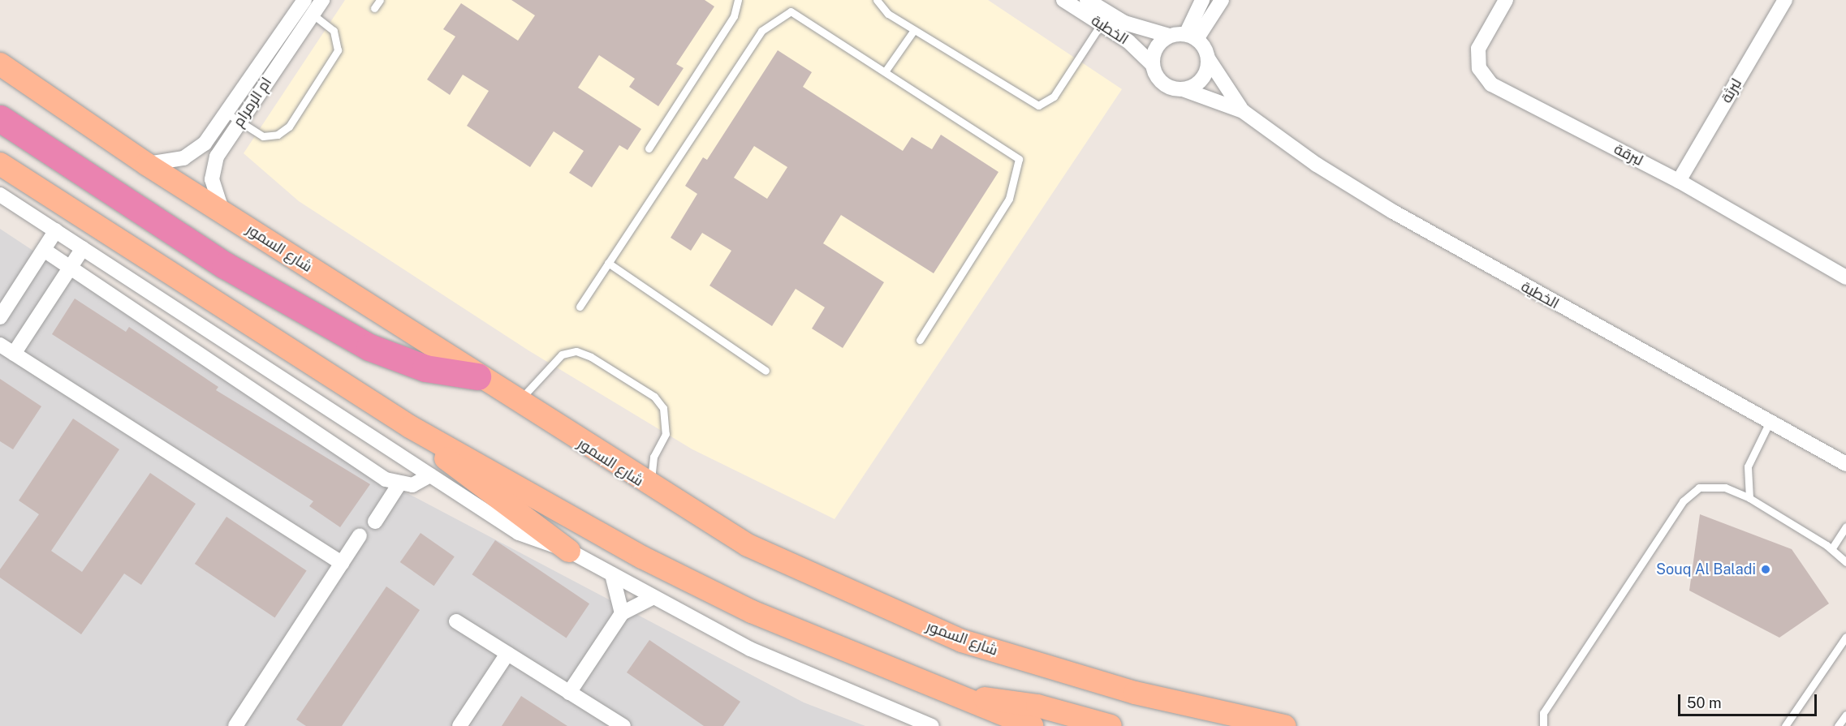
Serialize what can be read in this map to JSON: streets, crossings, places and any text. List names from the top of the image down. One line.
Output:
{"streets":{"main road":["شارع السمور"],"street":["الخطية","لبرثة","ام الرمرام","لبرقة"]},"crossings":[["لبرثة","لبرقة"],["ام الرمرام","شارع السمور"]],"places":["Souq Al Baladi"],"scale_bar":"50 m"}
